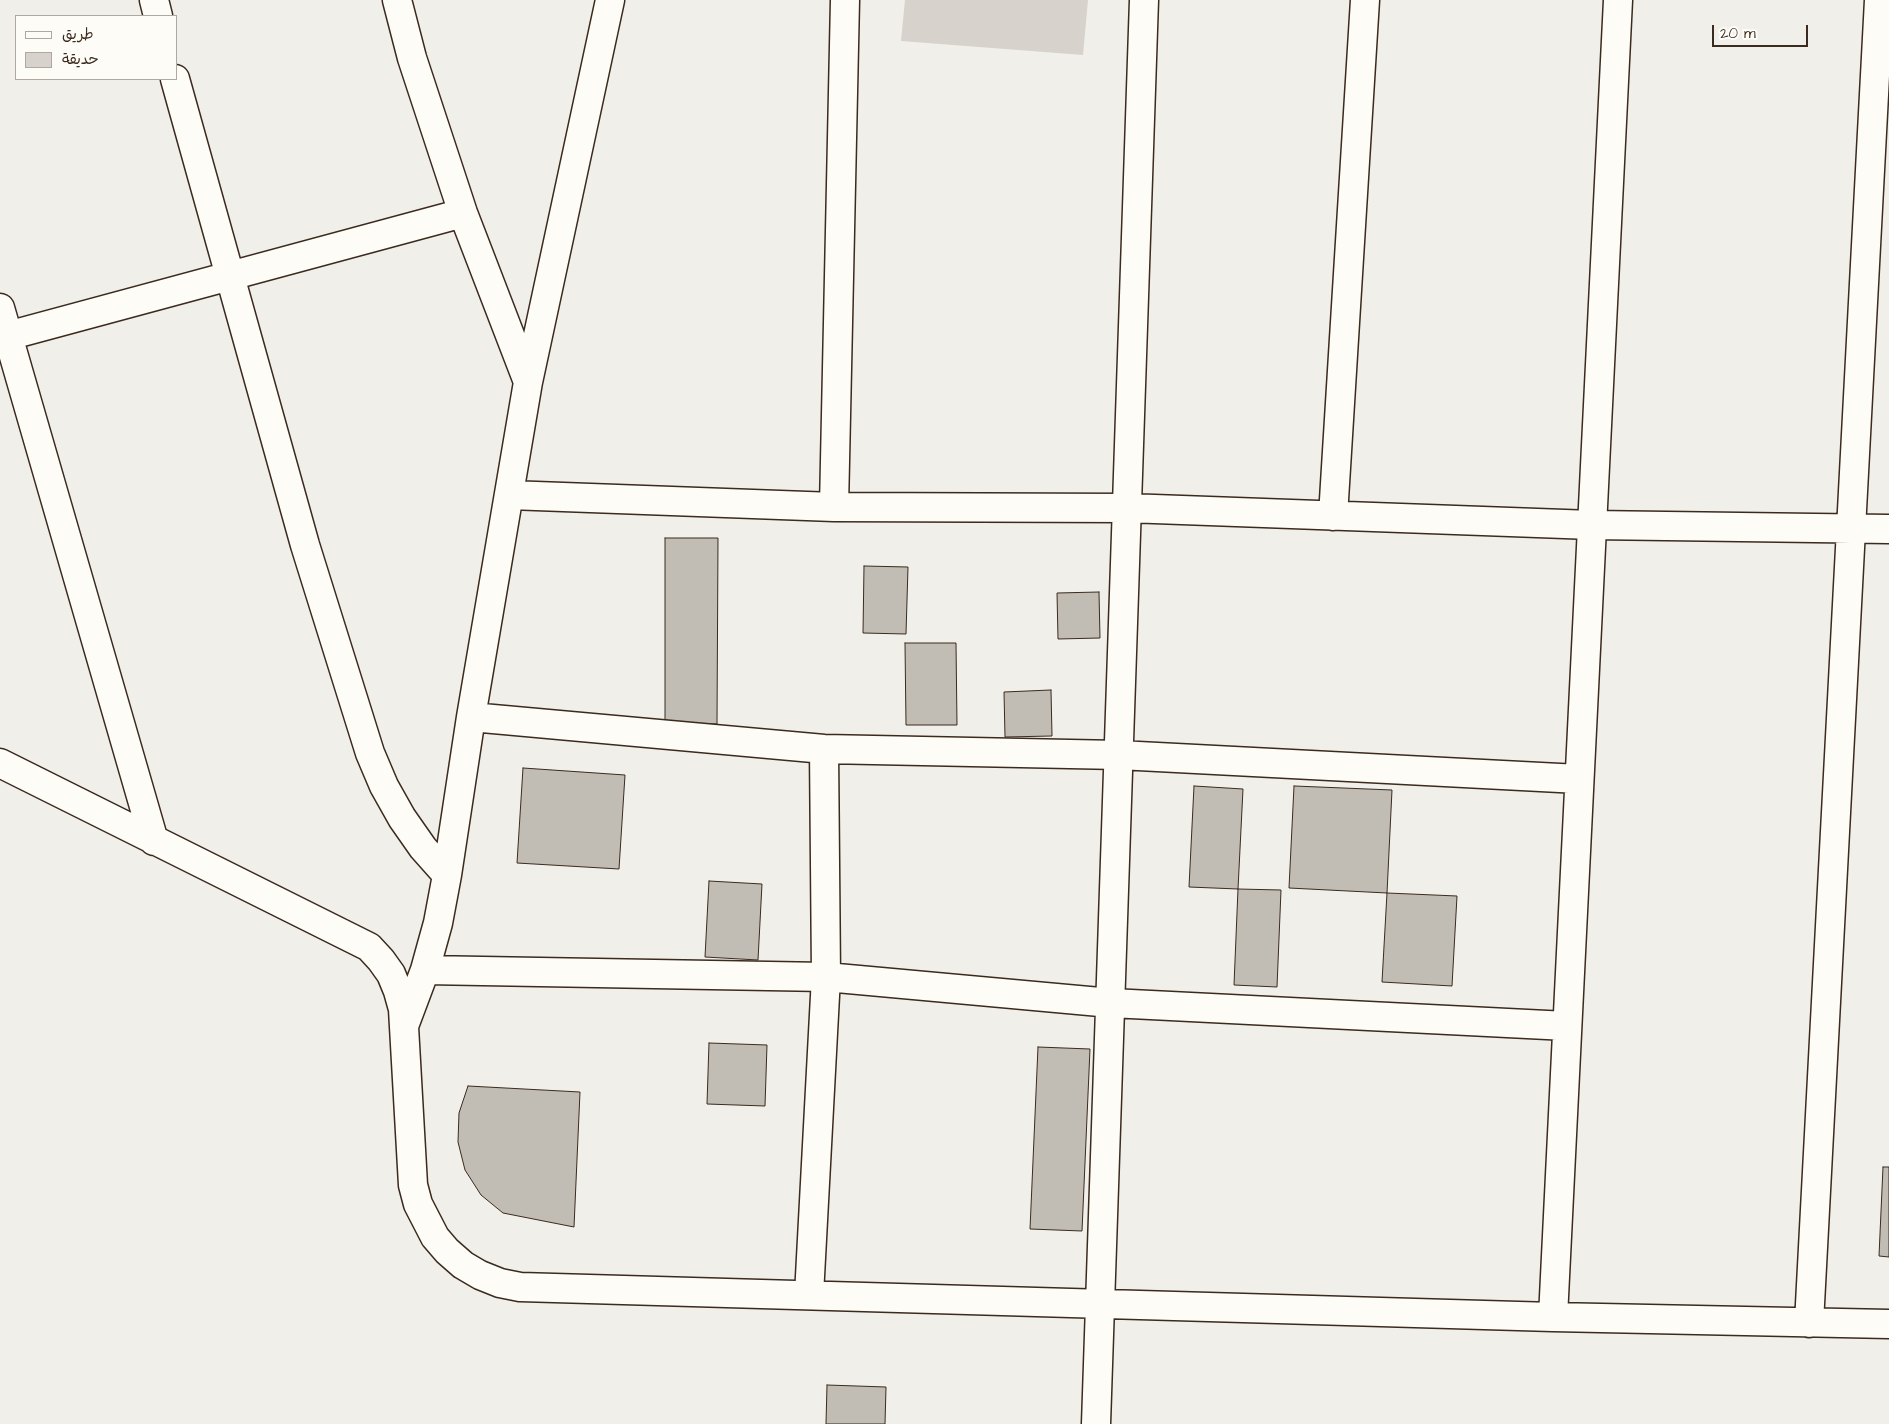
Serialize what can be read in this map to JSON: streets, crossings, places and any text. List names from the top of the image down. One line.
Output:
{"legend":["طريق","حديقة"],"scale_bar":"20 m"}
